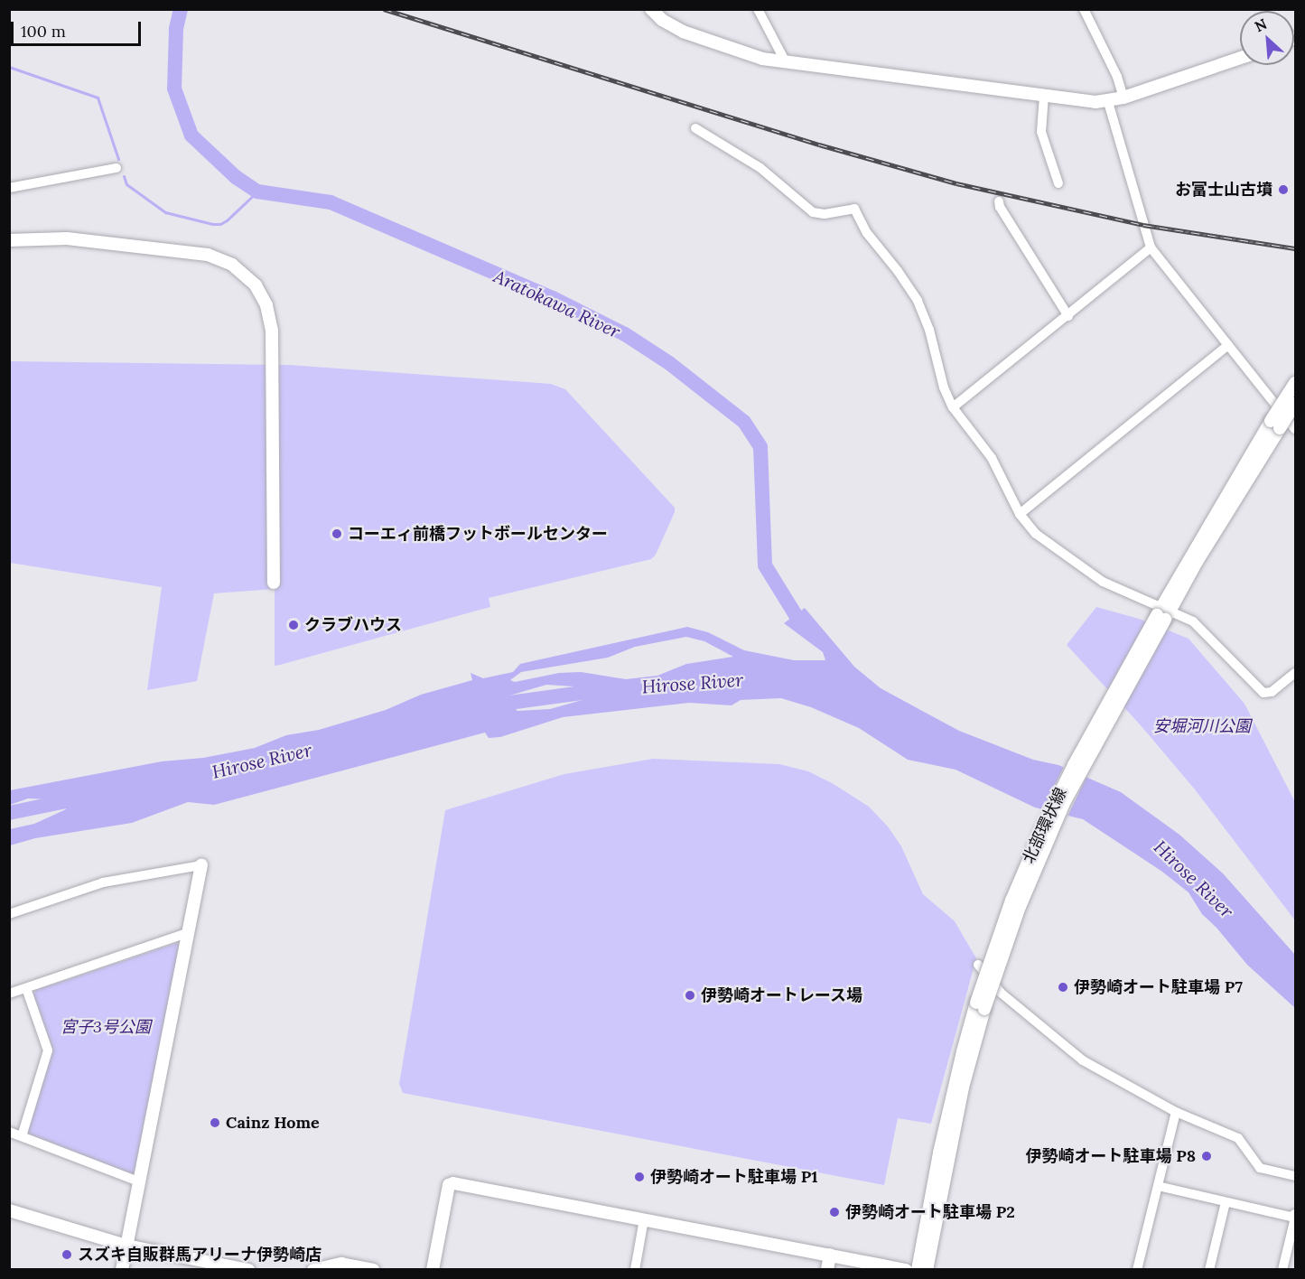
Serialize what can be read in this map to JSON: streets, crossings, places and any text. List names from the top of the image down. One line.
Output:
{"streets":{"street":["北部環状線"]},"water":["Aratokawa River","Hirose River"],"parks":["安堀河川公園","宮子3号公園"],"places":["お富士山古墳","コーエィ前橋フットボールセンター","クラブハウス","伊勢崎オート駐車場 P7","伊勢崎オートレース場","Cainz Home","伊勢崎オート駐車場 P8","伊勢崎オート駐車場 P1","伊勢崎オート駐車場 P2","スズキ自販群馬アリーナ伊勢崎店"],"scale_bar":"100 m","north":"top left"}
